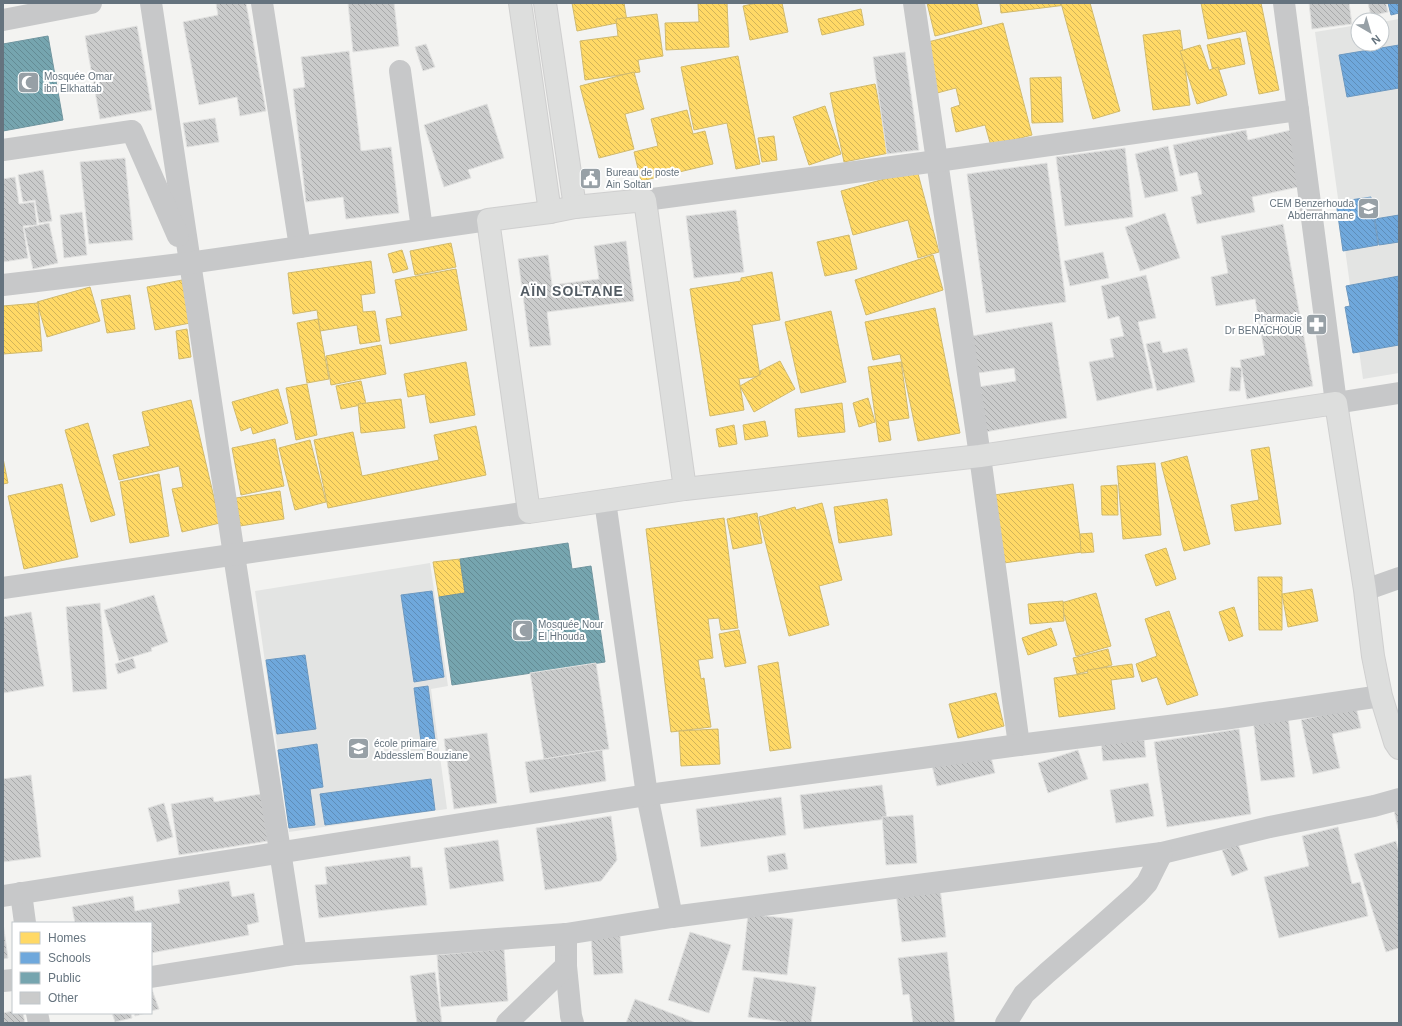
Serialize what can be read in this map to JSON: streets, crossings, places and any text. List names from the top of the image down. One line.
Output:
{"districts":["AÏN SOLTANE"],"places":{"mosque":["Mosquée Omar ibn Elkhattab","Mosquée Nour El Hhouda"],"public building":["Bureau de poste Ain Soltan"],"school or university":["CEM Benzerhouda Abderrahmane","école primaire Abdesslem Bouziane"],"pharmacy":["Pharmacie Dr BENACHOUR"]},"legend":["Homes","Schools","Public","Other"],"north":"bottom right"}
